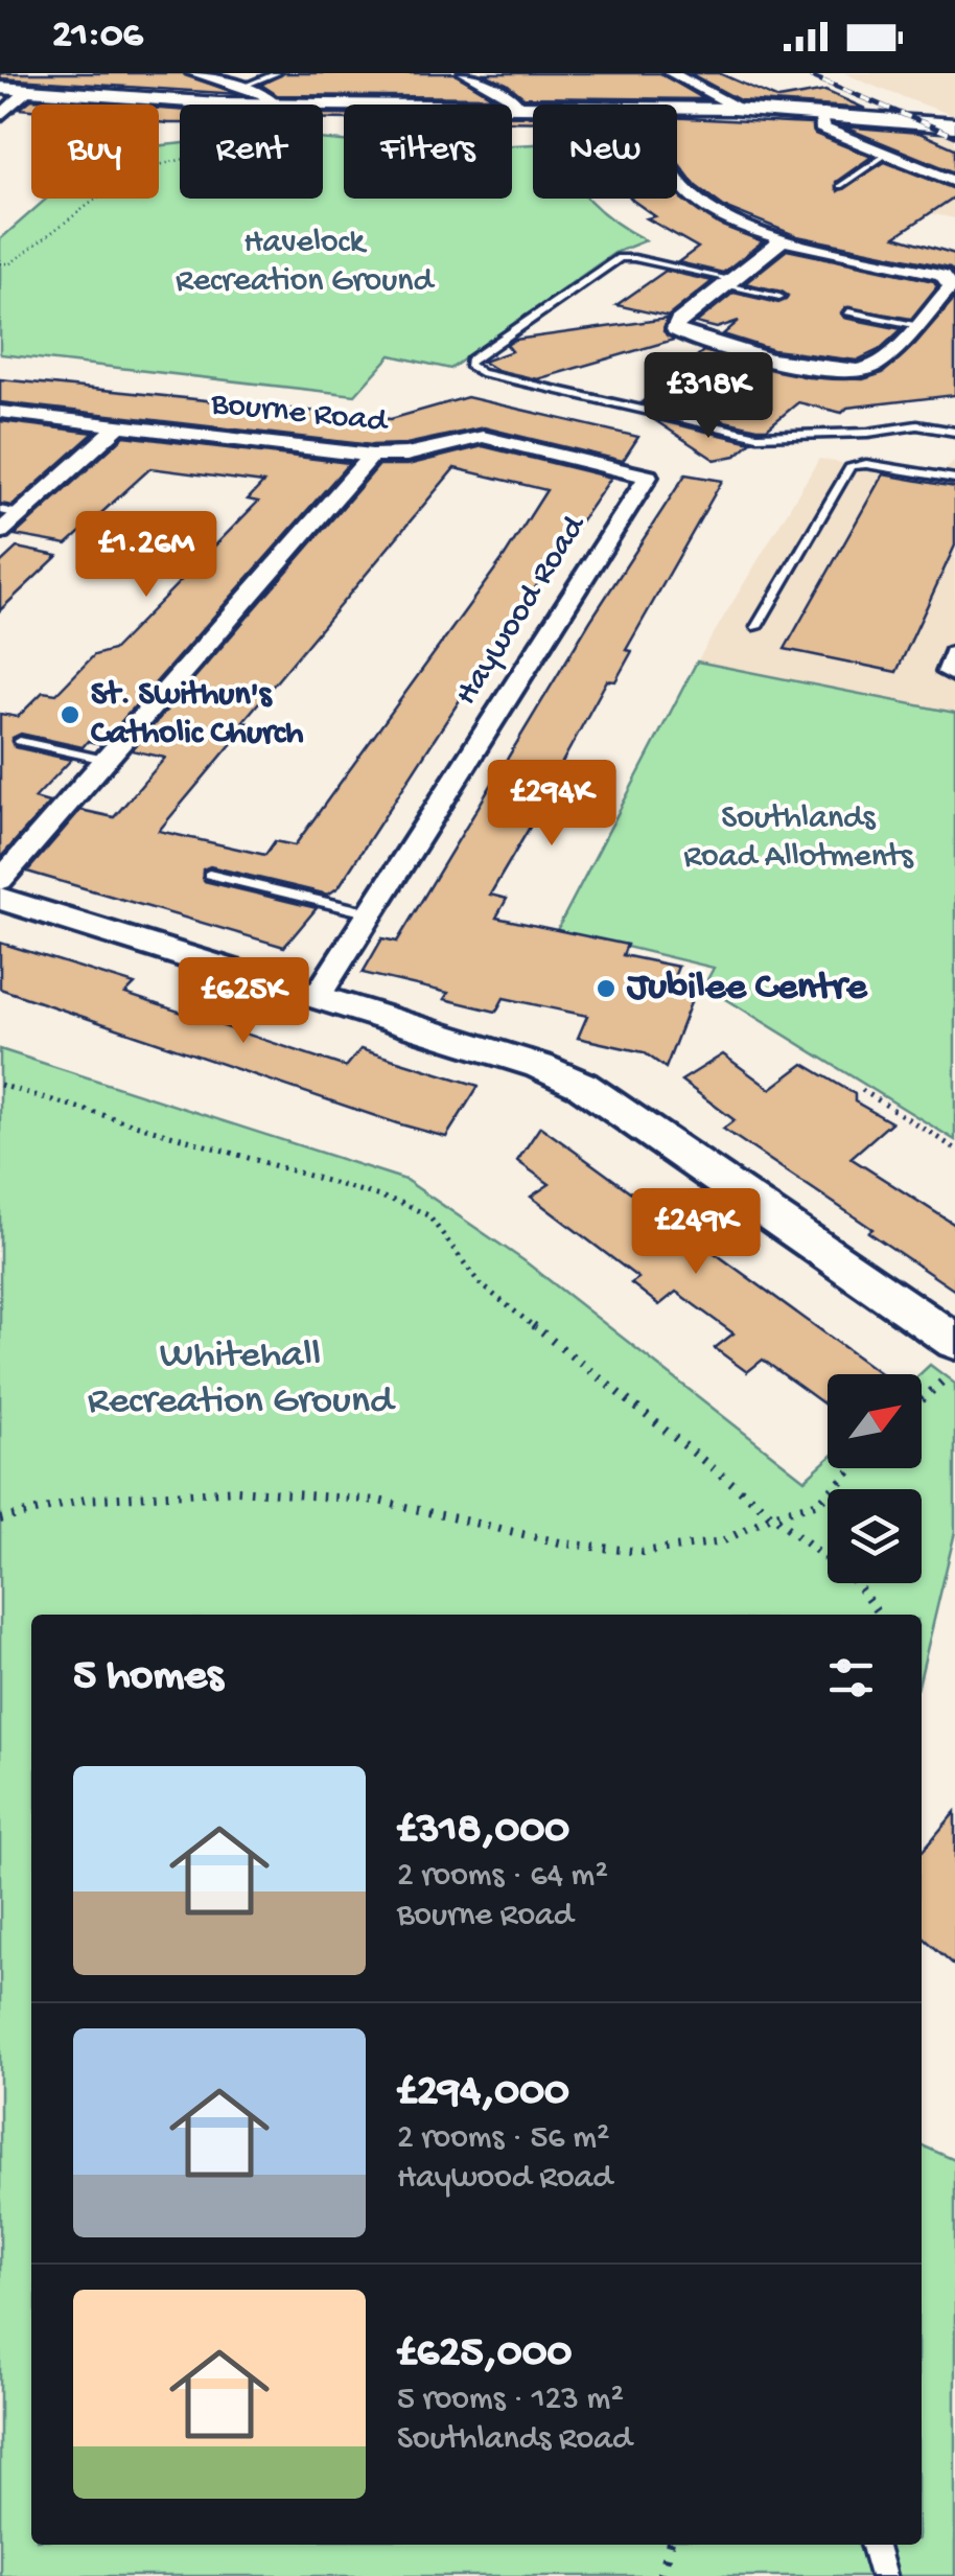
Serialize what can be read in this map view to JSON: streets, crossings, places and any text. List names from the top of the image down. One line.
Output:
{"streets":{"street":["Bourne Road","Haywood Road"]},"crossings":[["Bourne Road","Haywood Road"]],"parks":["Havelock Recreation Ground","Southlands Road Allotments","Whitehall Recreation Ground"],"places":["St. Swithun's Catholic Church","Jubilee Centre"],"north":"top right","page":{"status":"21:06","chip":["Buy","Rent","Filters","New"],"price":["£318K","£1.26M","£294K","£625K","£249K"],"heading":"5 homes","list":[{"name":"£318,000","note":"2 rooms · 64 m² · Bourne Road"},{"name":"£294,000","note":"2 rooms · 56 m² · Haywood Road"},{"name":"£625,000","note":"5 rooms · 123 m² · Southlands Road"}]}}
